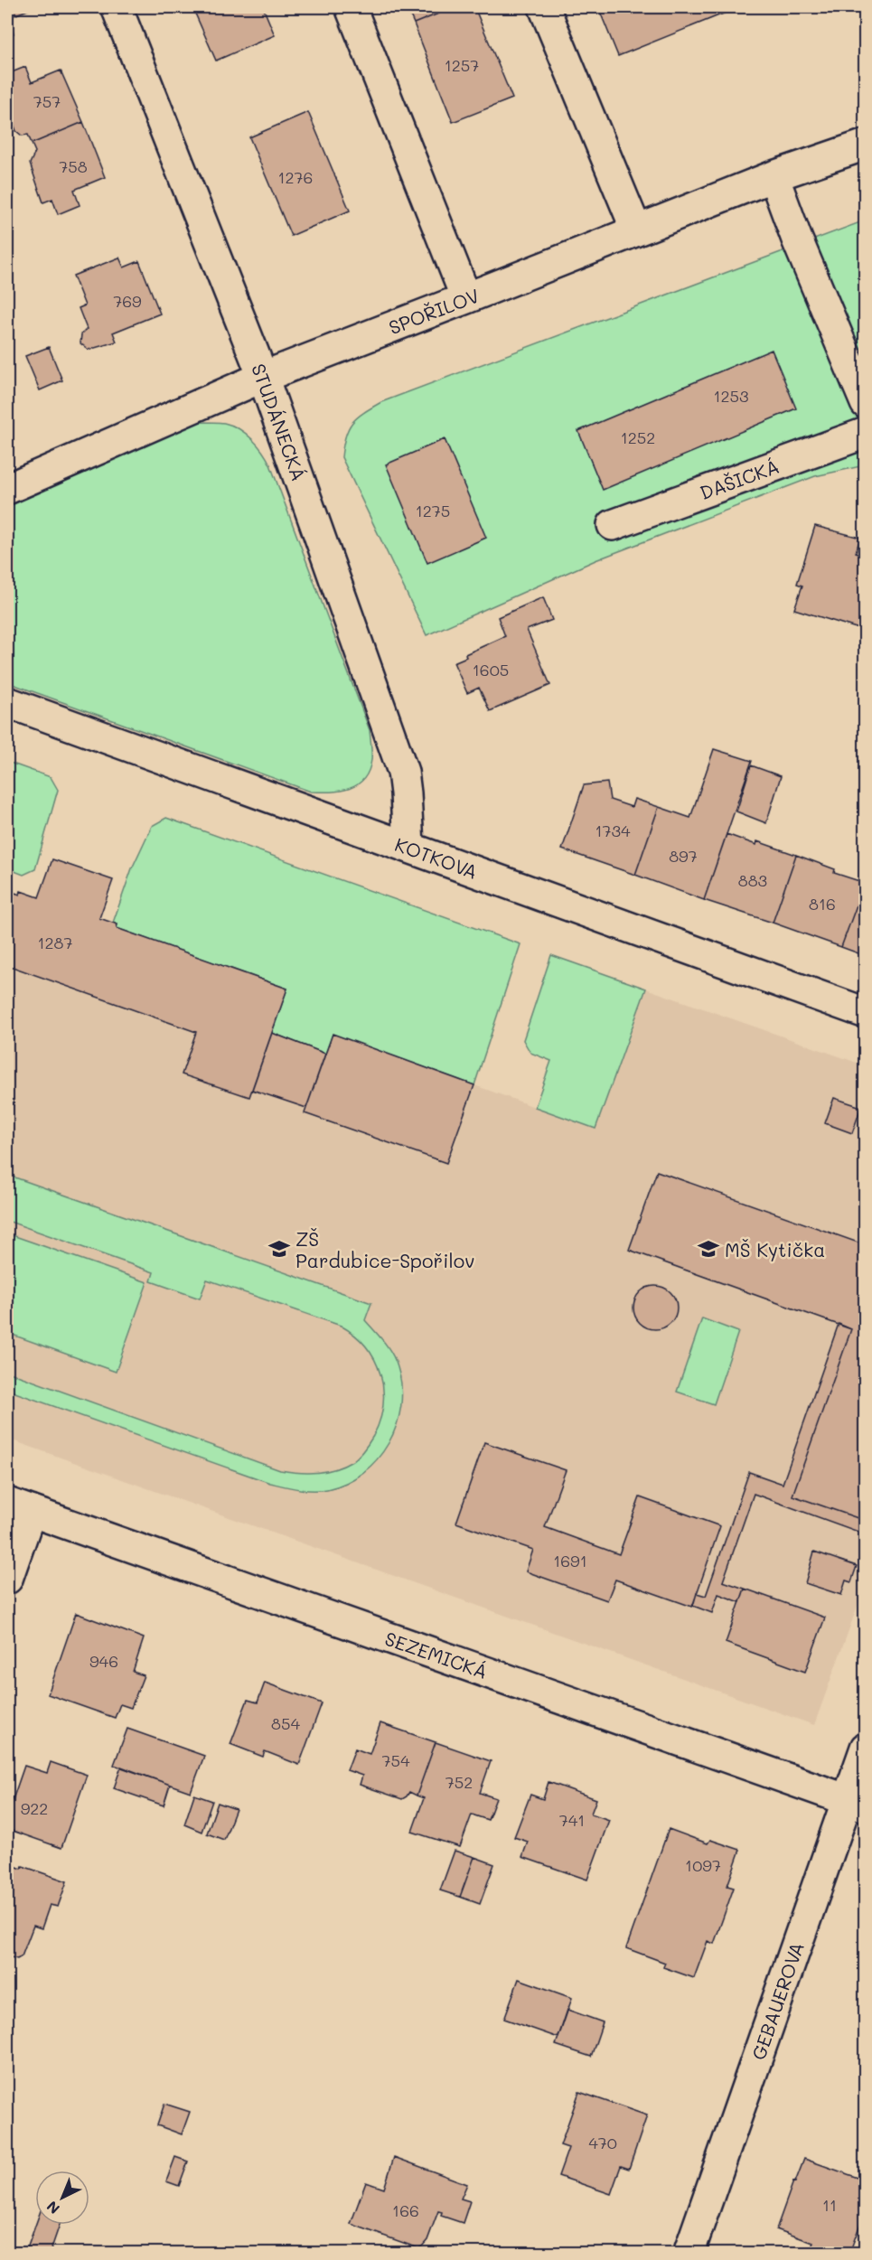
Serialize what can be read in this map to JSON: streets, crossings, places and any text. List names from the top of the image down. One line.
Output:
{"streets":{"street":["SPOŘILOV","STUDÁNECKÁ","DAŠICKÁ","KOTKOVA","SEZEMICKÁ","GEBAUEROVA"]},"crossings":[["SPOŘILOV","STUDÁNECKÁ"],["STUDÁNECKÁ","KOTKOVA"],["SEZEMICKÁ","GEBAUEROVA"]],"places":{"school or university":["ZŠ Pardubice-Spořilov","MŠ Kytička"]},"house_numbers":["1257","757","758","1276","769","1253","1252","1275","1605","1734","897","883","816","1287","1691","946","854","754","752","922","741","1097","470","11","166"],"north":"bottom left"}
